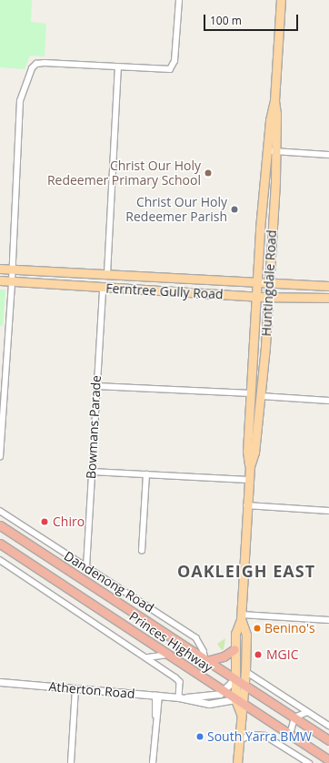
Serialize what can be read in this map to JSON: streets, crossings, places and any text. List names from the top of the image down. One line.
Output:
{"streets":{"highway":["Princes Highway"],"main road":["Huntingdale Road","Ferntree Gully Road"],"street":["Bowmans Parade","Dandenong Road","Atherton Road"]},"crossings":[["Huntingdale Road","Ferntree Gully Road"],["Huntingdale Road","Princes Highway"],["Huntingdale Road","Atherton Road"],["Ferntree Gully Road","Bowmans Parade"],["Bowmans Parade","Dandenong Road"],["Dandenong Road","Princes Highway"],["Princes Highway","Atherton Road"]],"districts":["OAKLEIGH EAST"],"places":["Christ Our Holy Redeemer Primary School","Christ Our Holy Redeemer Parish","Chiro","Benino's","MGIC","South Yarra BMW"],"scale_bar":"100 m"}
